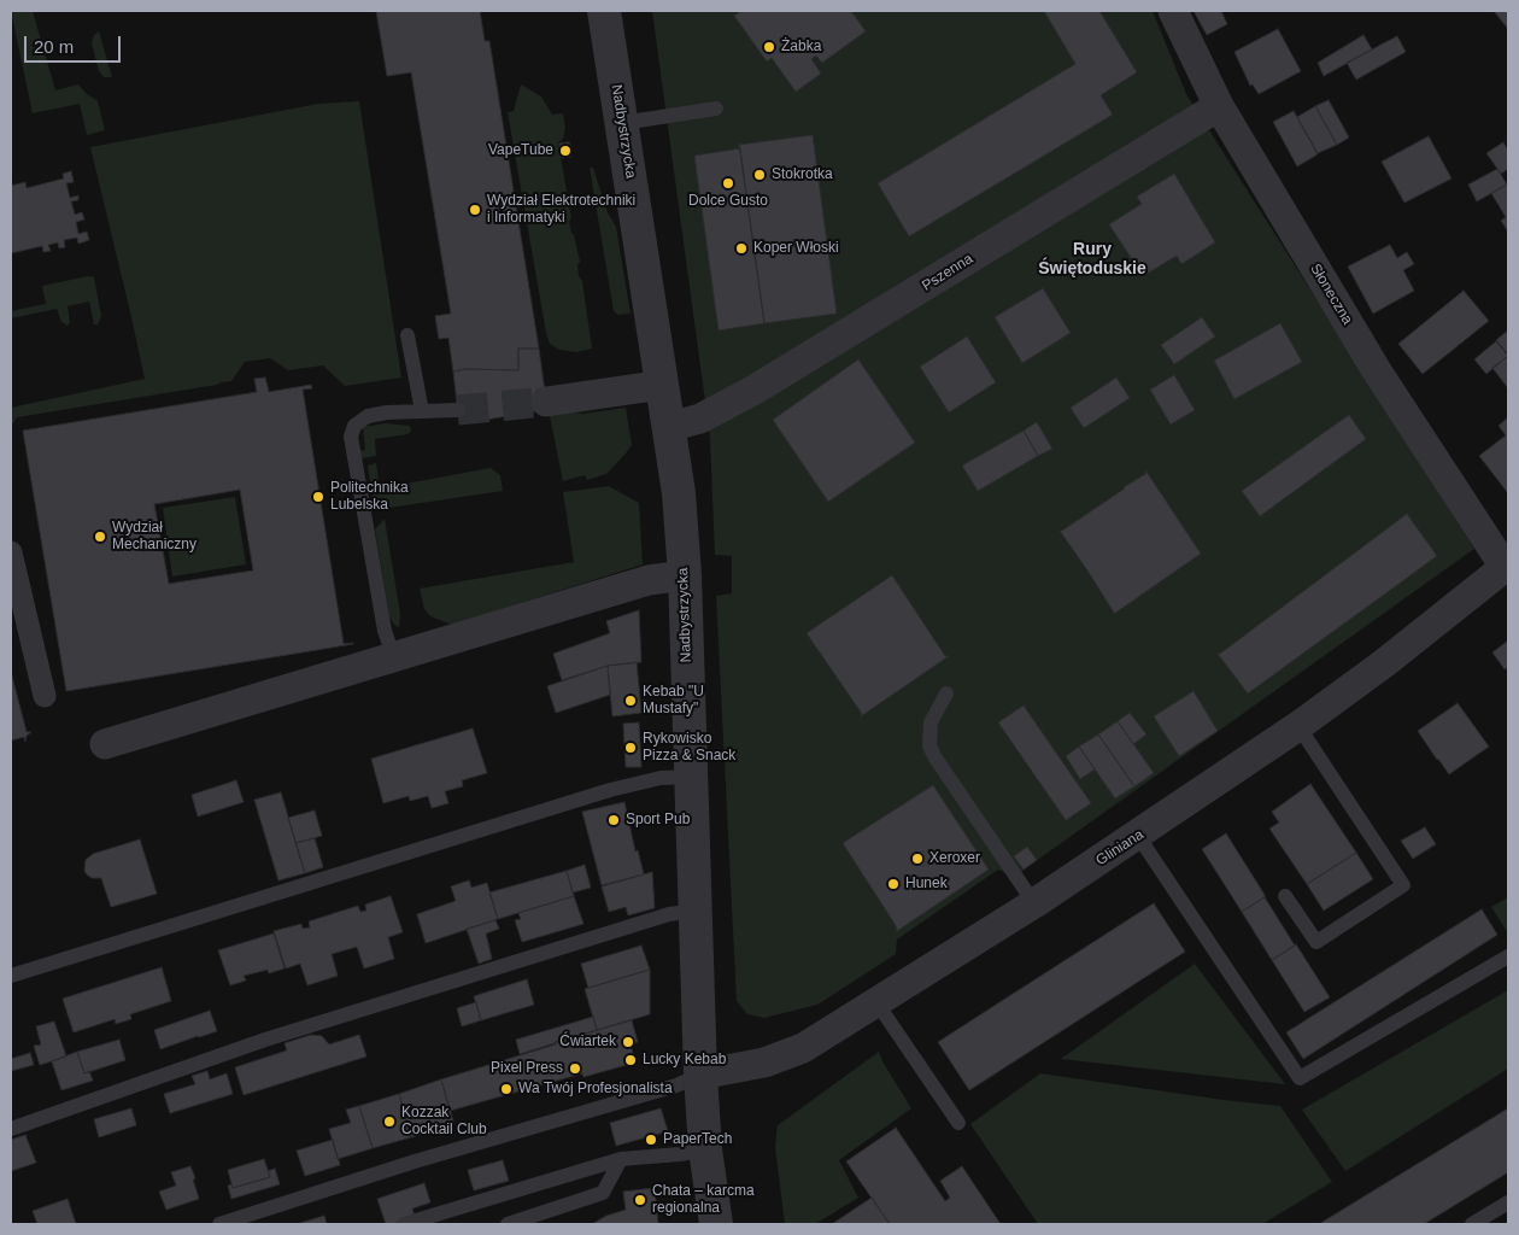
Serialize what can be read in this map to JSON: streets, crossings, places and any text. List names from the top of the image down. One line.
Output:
{"streets":{"street":["Nadbystrzycka","Pszenna","Słoneczna","Gliniana"]},"crossings":[["Nadbystrzycka","Pszenna"],["Nadbystrzycka","Gliniana"],["Pszenna","Słoneczna"],["Słoneczna","Gliniana"]],"districts":["Rury Świętoduskie"],"places":["Żabka","VapeTube","Stokrotka","Dolce Gusto","Wydział Elektrotechniki i Informatyki","Koper Włoski","Politechnika Lubelska","Wydział Mechaniczny","Kebab \"U Mustafy\"","Rykowisko Pizza & Snack","Sport Pub","Xeroxer","Hunek","Ćwiartek","Lucky Kebab","Pixel Press","Wa Twój Profesjonalista","Kozzak Cocktail Club","PaperTech","Chata – karcma regionalna"],"scale_bar":"20 m"}
